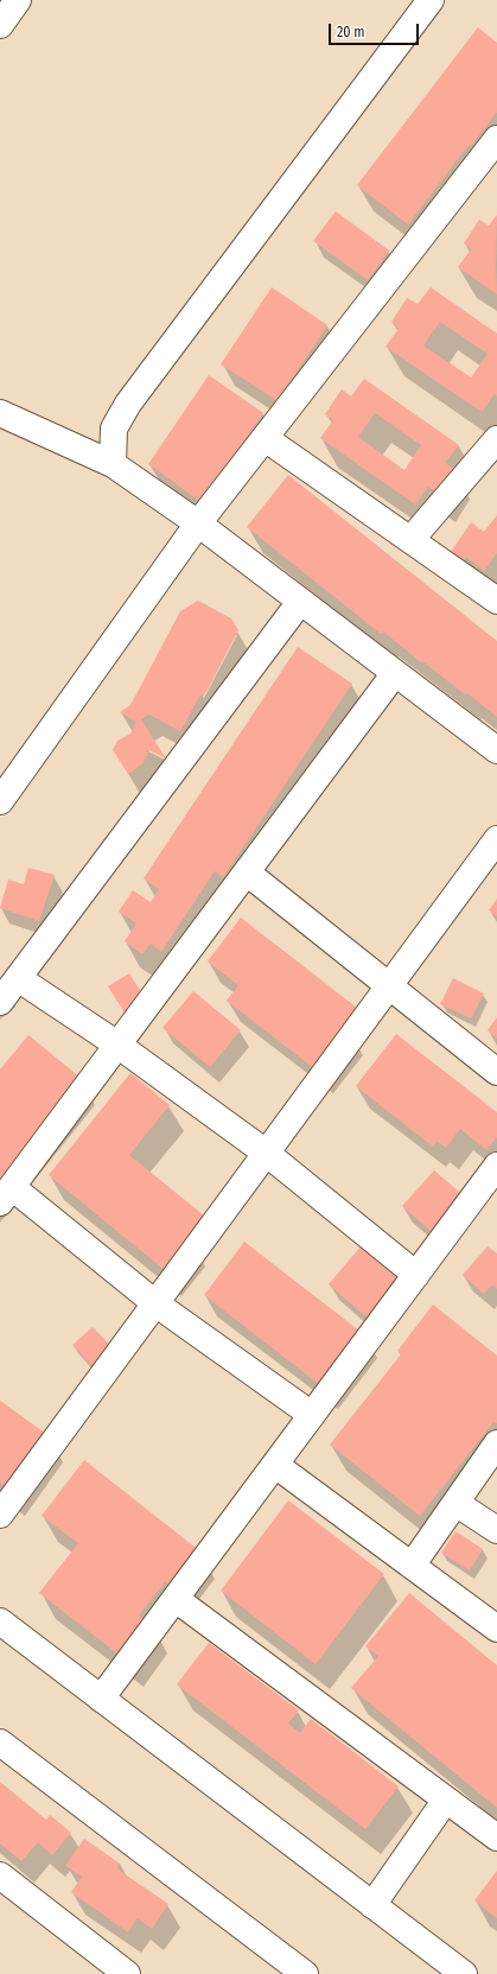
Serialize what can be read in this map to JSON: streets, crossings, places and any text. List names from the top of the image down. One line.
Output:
{"scale_bar":"20 m"}
